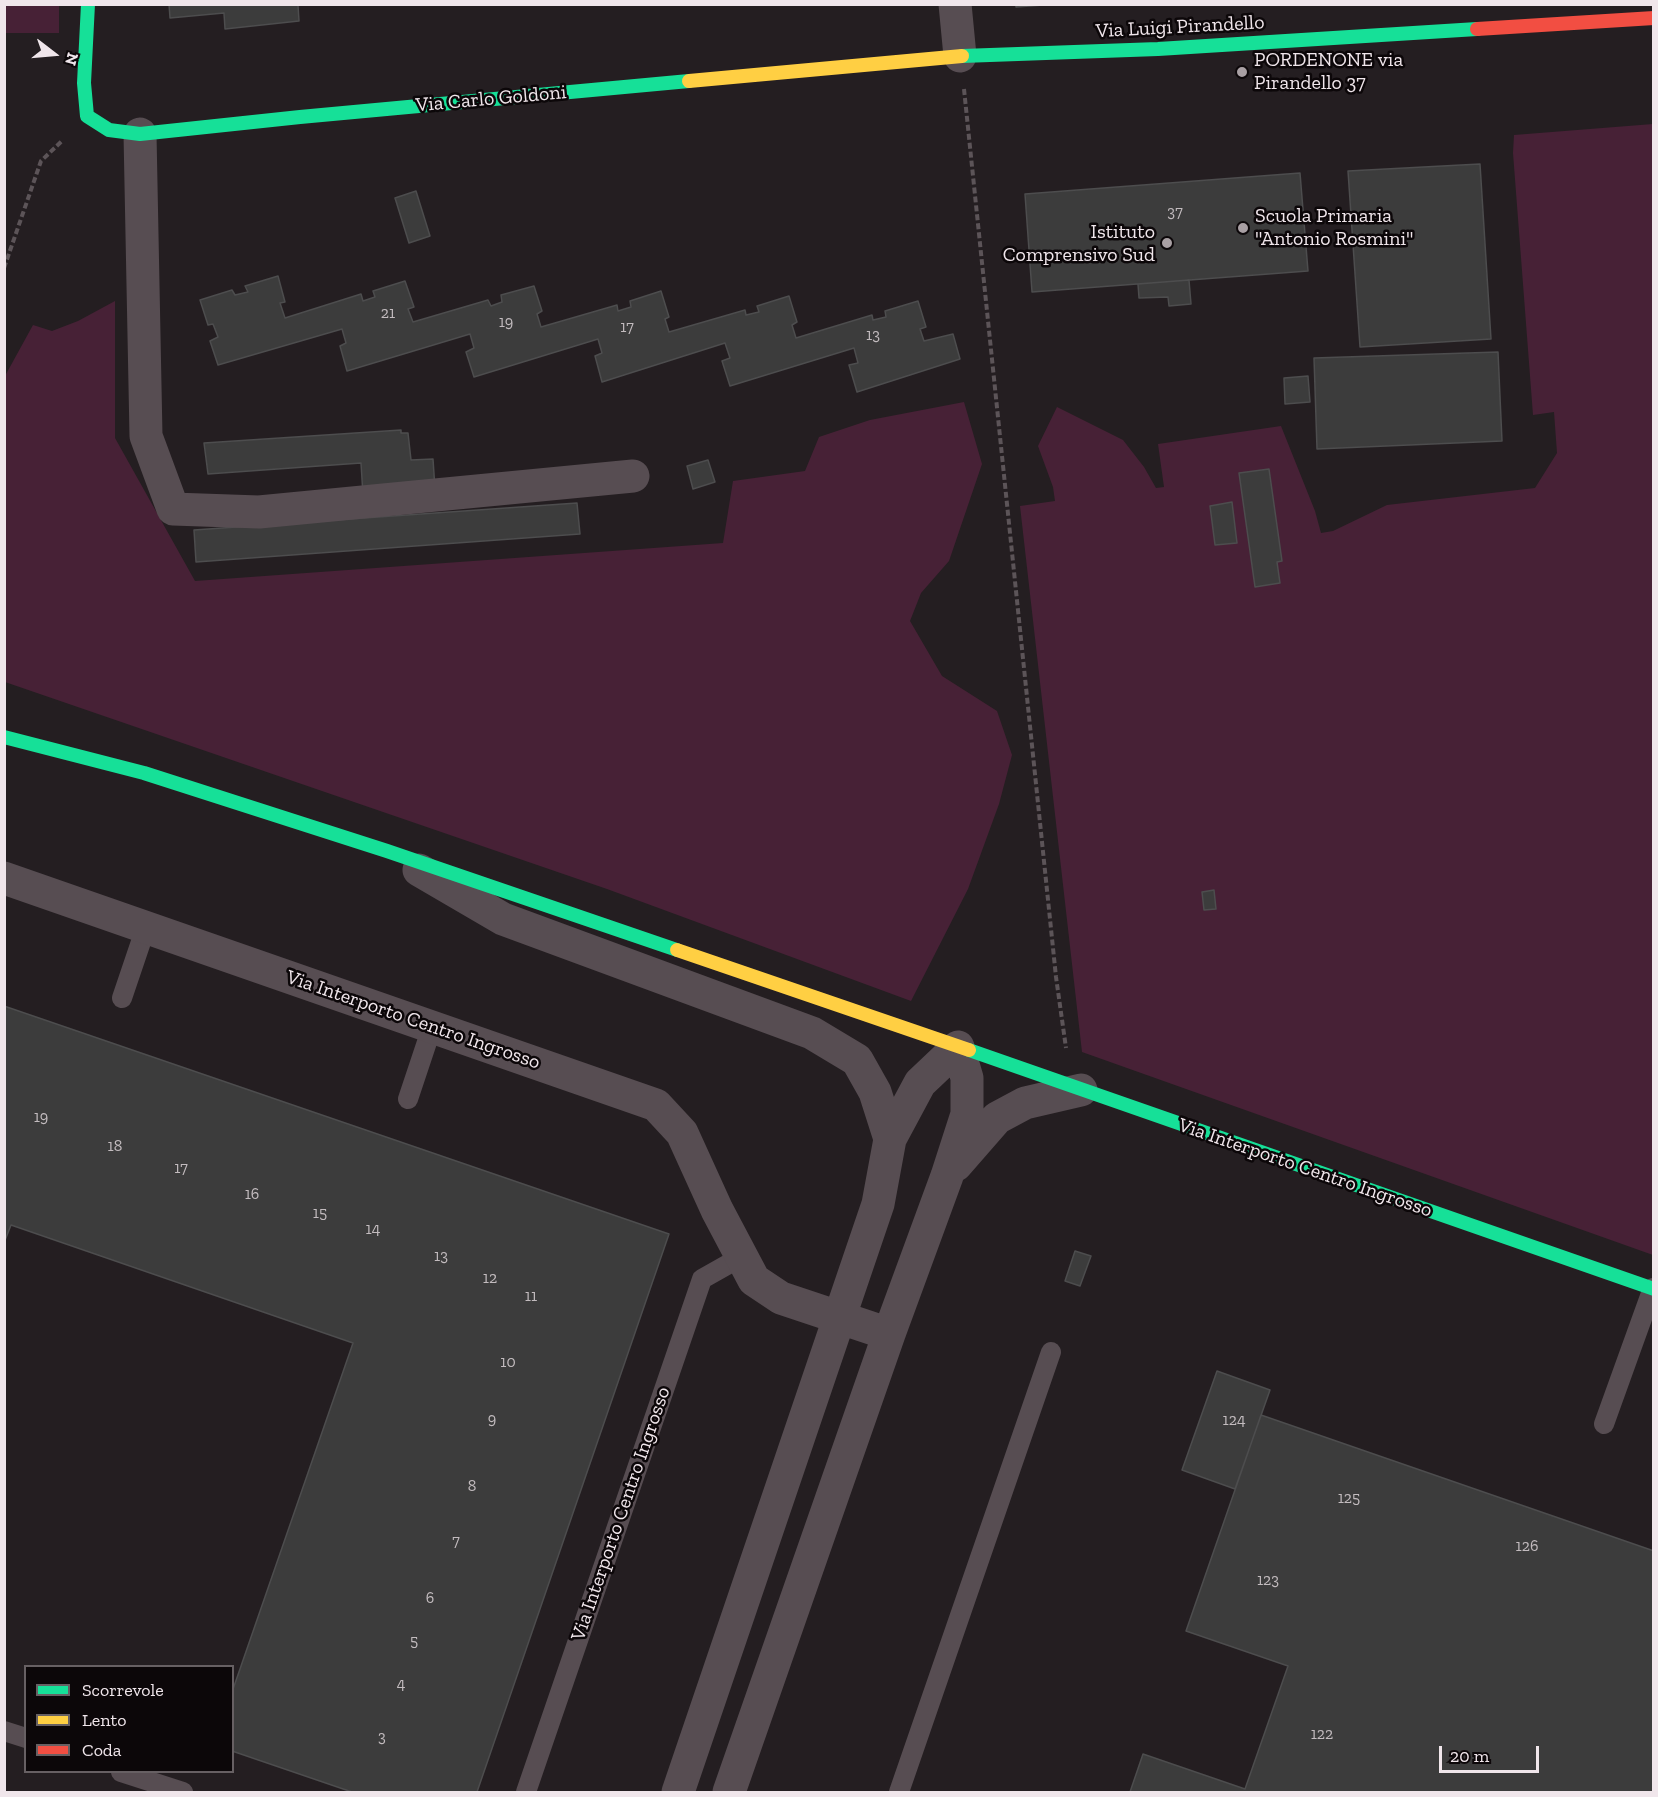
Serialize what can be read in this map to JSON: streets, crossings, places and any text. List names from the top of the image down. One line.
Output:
{"streets":{"street":["Via Luigi Pirandello","Via Carlo Goldoni","Via Interporto Centro Ingrosso"]},"crossings":[["Via Luigi Pirandello","Via Carlo Goldoni"]],"places":["PORDENONE via Pirandello 37","Scuola Primaria \"Antonio Rosmini\"","Istituto Comprensivo Sud"],"house_numbers":["37","21","19","17","13","19","18","17","16","15","14","13","12","11","10","9","124","8","125","7","126","123","6","5","4","122","3"],"legend":["Scorrevole","Lento","Coda"],"scale_bar":"20 m","north":"right"}
